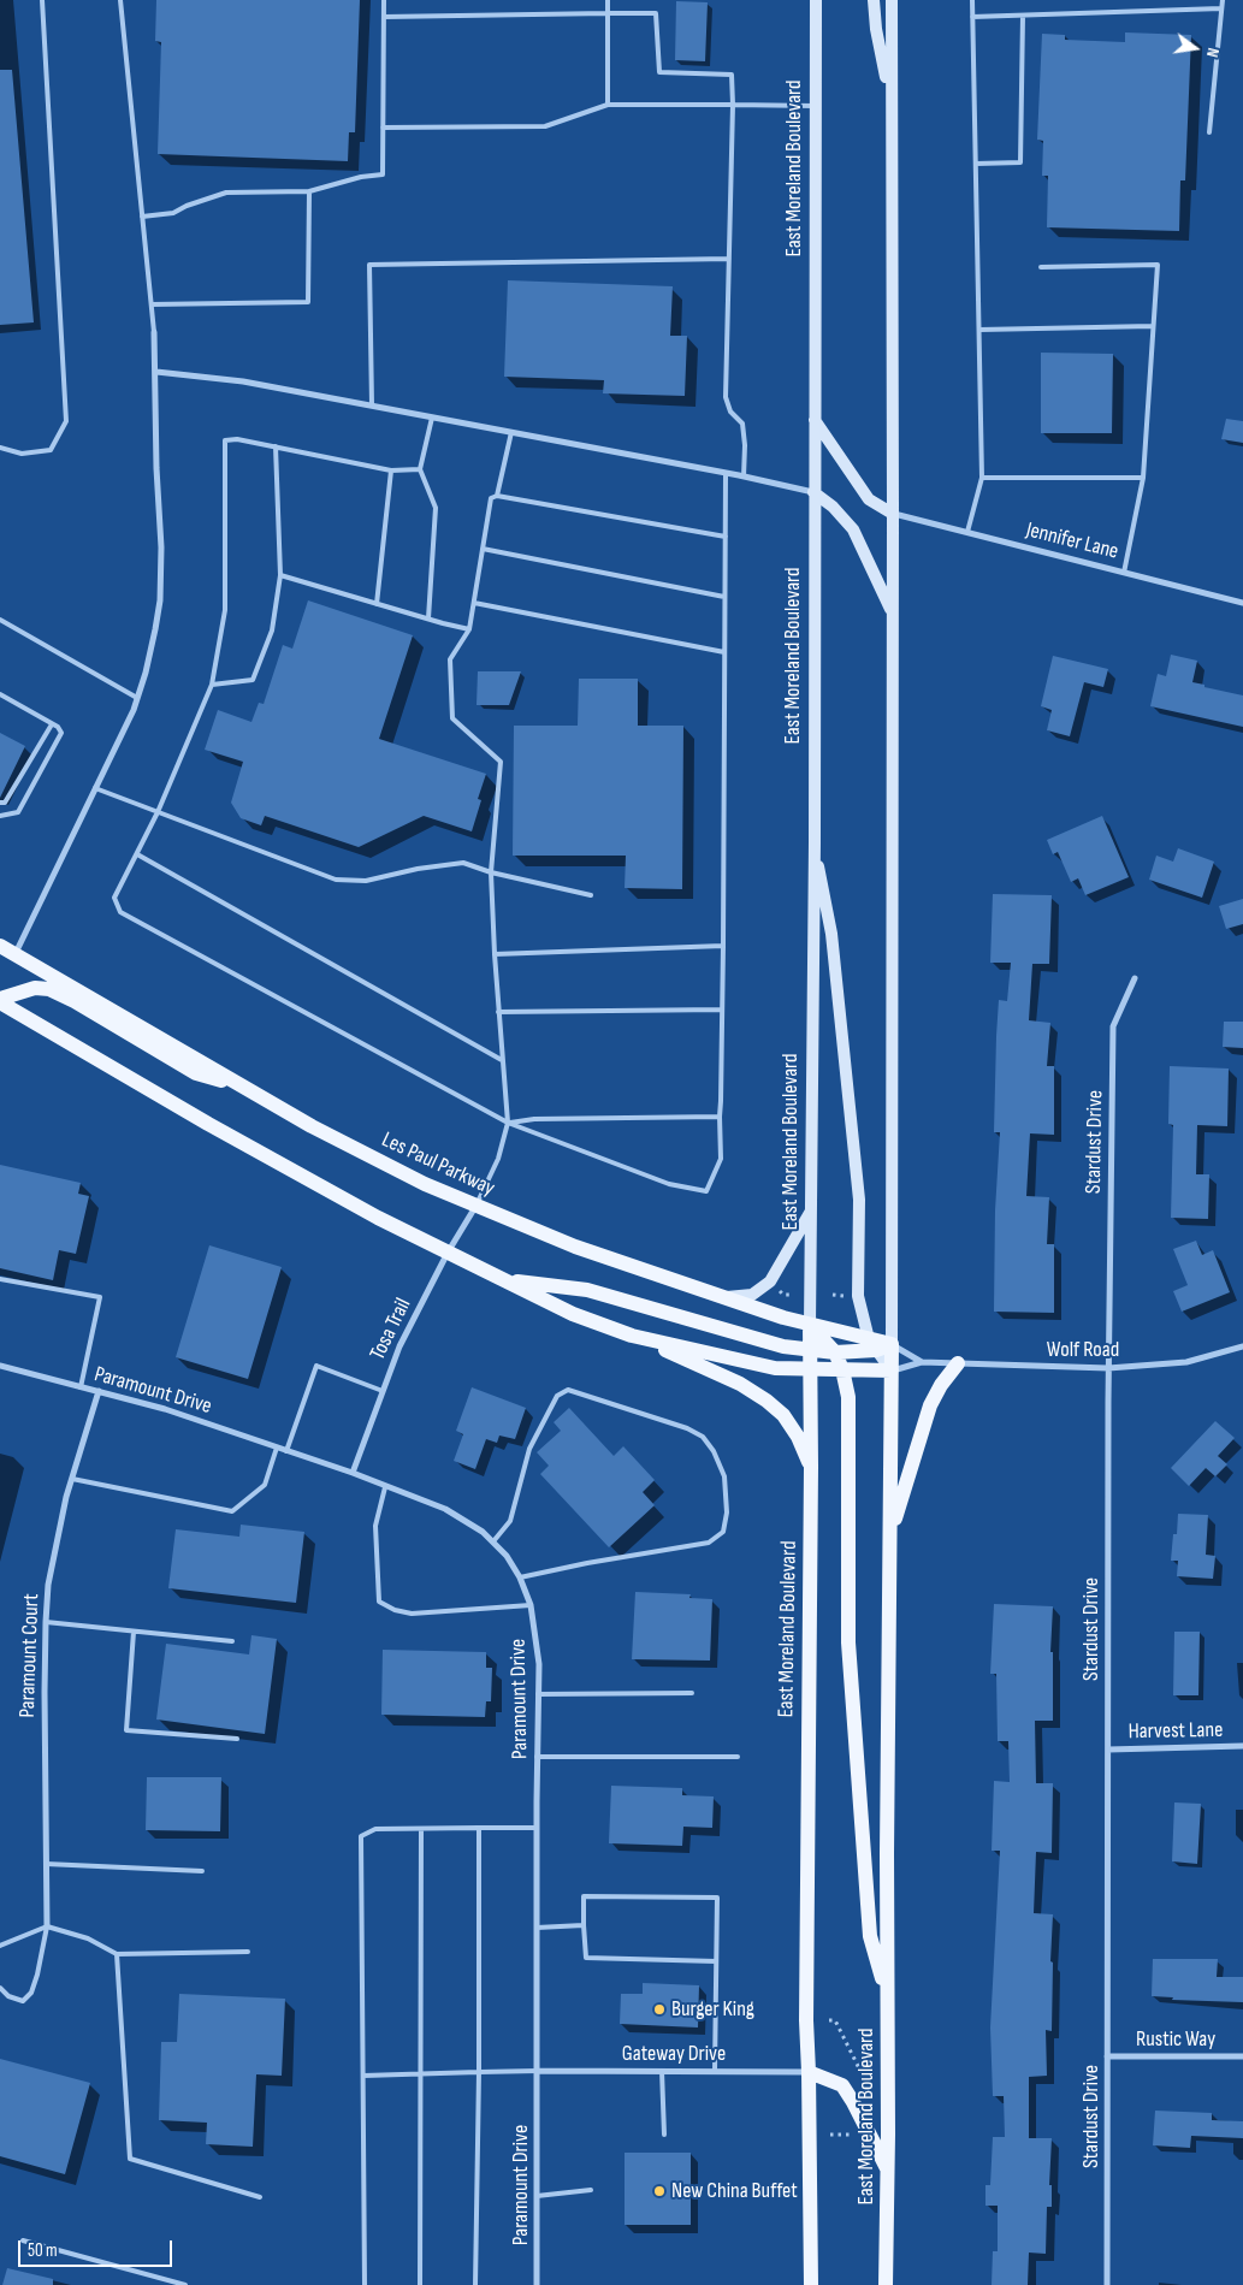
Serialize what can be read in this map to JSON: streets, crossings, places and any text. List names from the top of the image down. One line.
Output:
{"streets":{"main road":["East Moreland Boulevard","Les Paul Parkway"],"street":["Jennifer Lane","Stardust Drive","Tosa Trail","Wolf Road","Paramount Drive","Paramount Court","Harvest Lane","Rustic Way","Gateway Drive"]},"crossings":[["East Moreland Boulevard","Jennifer Lane"],["East Moreland Boulevard","Les Paul Parkway"],["East Moreland Boulevard","Wolf Road"],["East Moreland Boulevard","Gateway Drive"],["Stardust Drive","Wolf Road"],["Stardust Drive","Harvest Lane"],["Stardust Drive","Rustic Way"],["Les Paul Parkway","Tosa Trail"],["Les Paul Parkway","Wolf Road"],["Tosa Trail","Paramount Drive"],["Paramount Drive","Paramount Court"],["Paramount Drive","Gateway Drive"]],"places":["Burger King","New China Buffet"],"scale_bar":"50 m","north":"right"}
